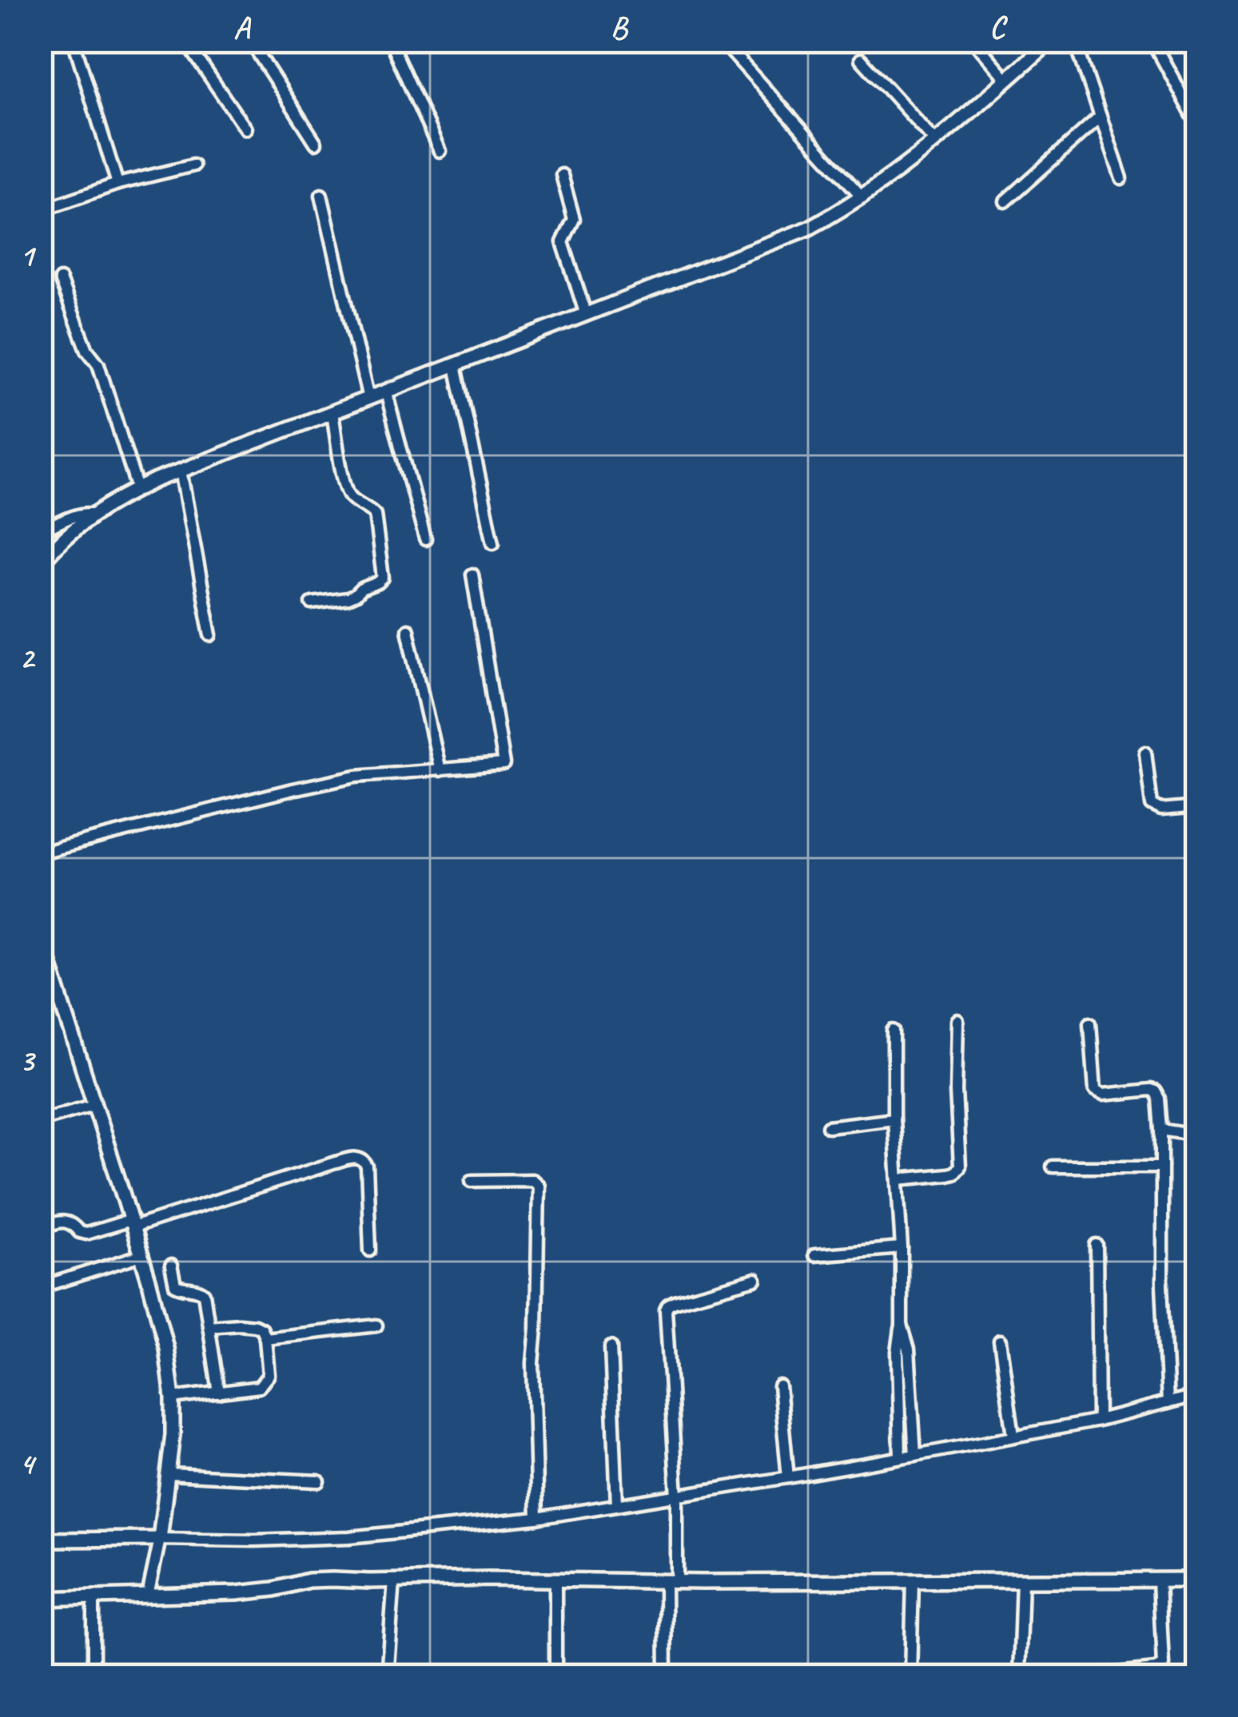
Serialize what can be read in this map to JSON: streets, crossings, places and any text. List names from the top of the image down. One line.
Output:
{"grid":{"columns":["A","B","C"],"rows":["1","2","3","4"]}}
